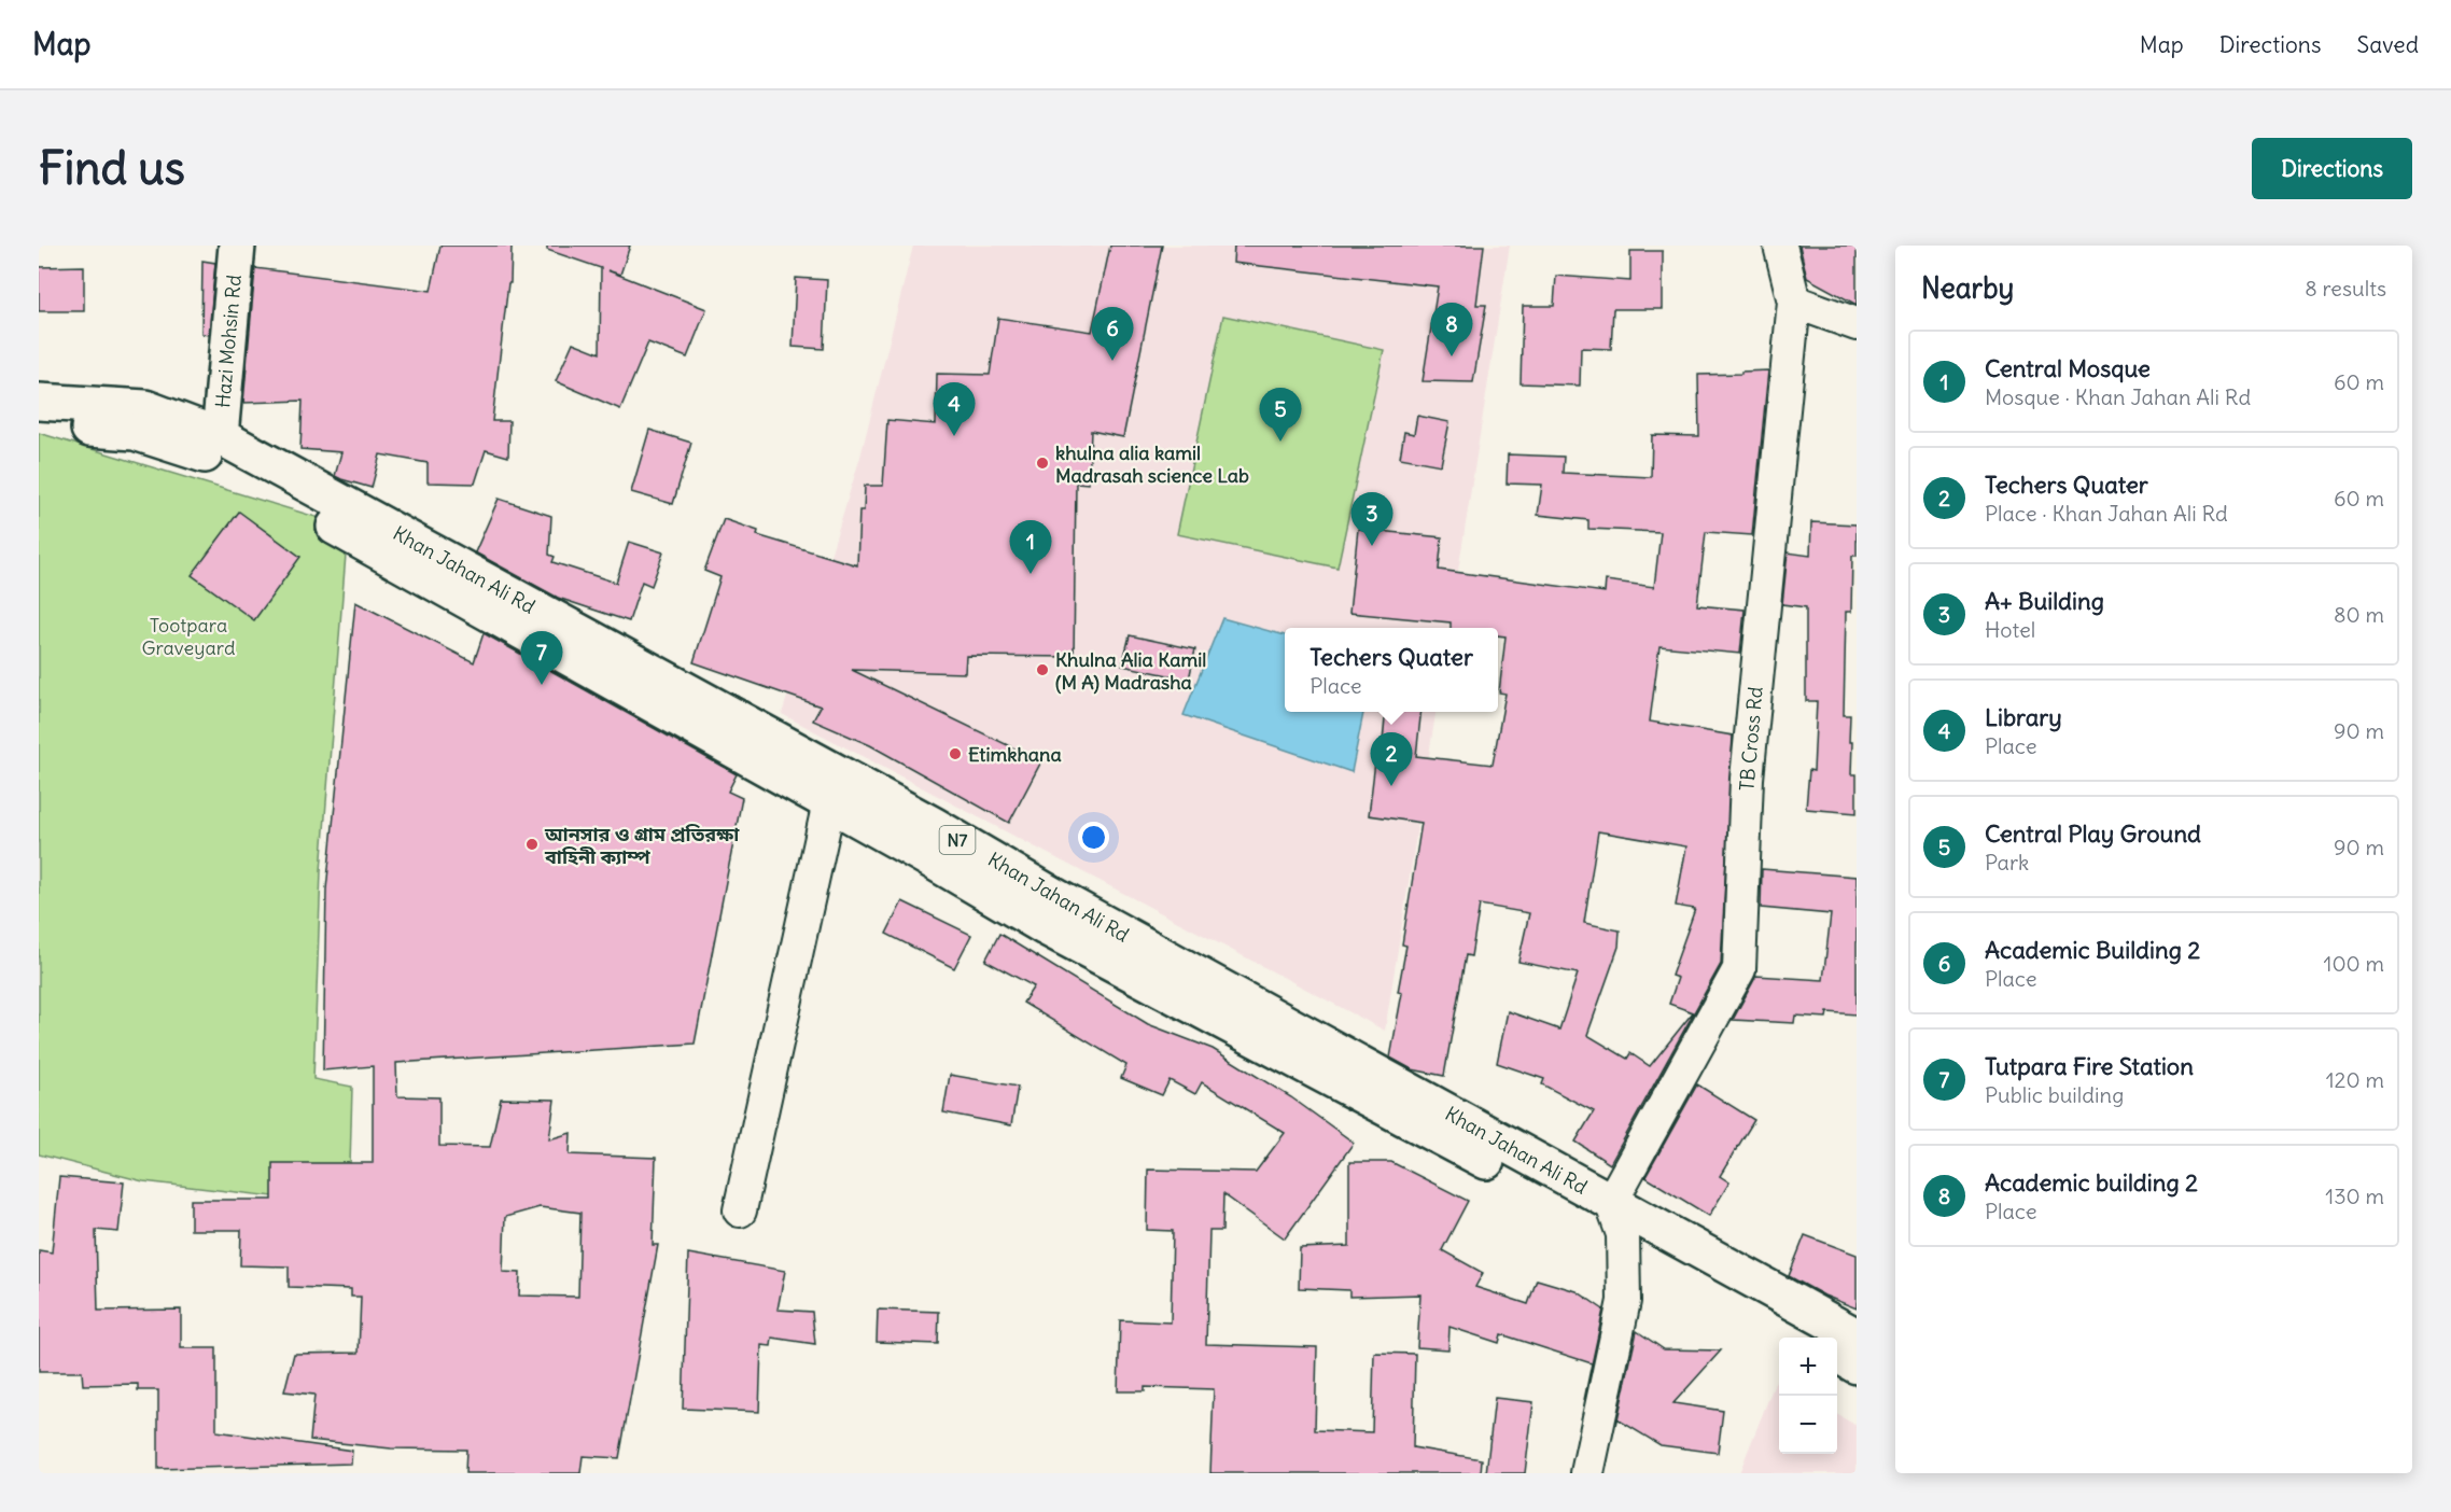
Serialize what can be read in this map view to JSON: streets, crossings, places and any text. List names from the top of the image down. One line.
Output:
{"streets":{"main road":["Hazi Mohsin Rd","Khan Jahan Ali Rd","N7"],"street":["TB Cross Rd"]},"crossings":[["Hazi Mohsin Rd","Khan Jahan Ali Rd"],["Khan Jahan Ali Rd","TB Cross Rd"]],"parks":["Tootpara Graveyard"],"places":["khulna alia kamil Madrasah science Lab","Khulna Alia Kamil (M A) Madrasha","Etimkhana","আনসার ও গ্রাম প্রতিরক্ষা বাহিনী ক্যাম্প"],"page":{"header":"Map","nav":["Map","Directions","Saved"],"buttons":"Directions","title":"Find us","heading":["Nearby","8 results"],"pins":["8","6","4","5","3","1","7","2"],"list":[{"mark":"1","name":"Central Mosque","note":"Mosque · Khan Jahan Ali Rd","value":"60 m"},{"mark":"2","name":"Techers Quater","note":"Place · Khan Jahan Ali Rd","value":"60 m"},{"mark":"3","name":"A+ Building","note":"Hotel","value":"80 m"},{"mark":"4","name":"Library","note":"Place","value":"90 m"},{"mark":"5","name":"Central Play Ground","note":"Park","value":"90 m"},{"mark":"6","name":"Academic Building 2","note":"Place","value":"100 m"},{"mark":"7","name":"Tutpara Fire Station","note":"Public building","value":"120 m"},{"mark":"8","name":"Academic building 2","note":"Place","value":"130 m"}],"popup":["Techers Quater","Place"],"map_buttons":["+","−"]}}
